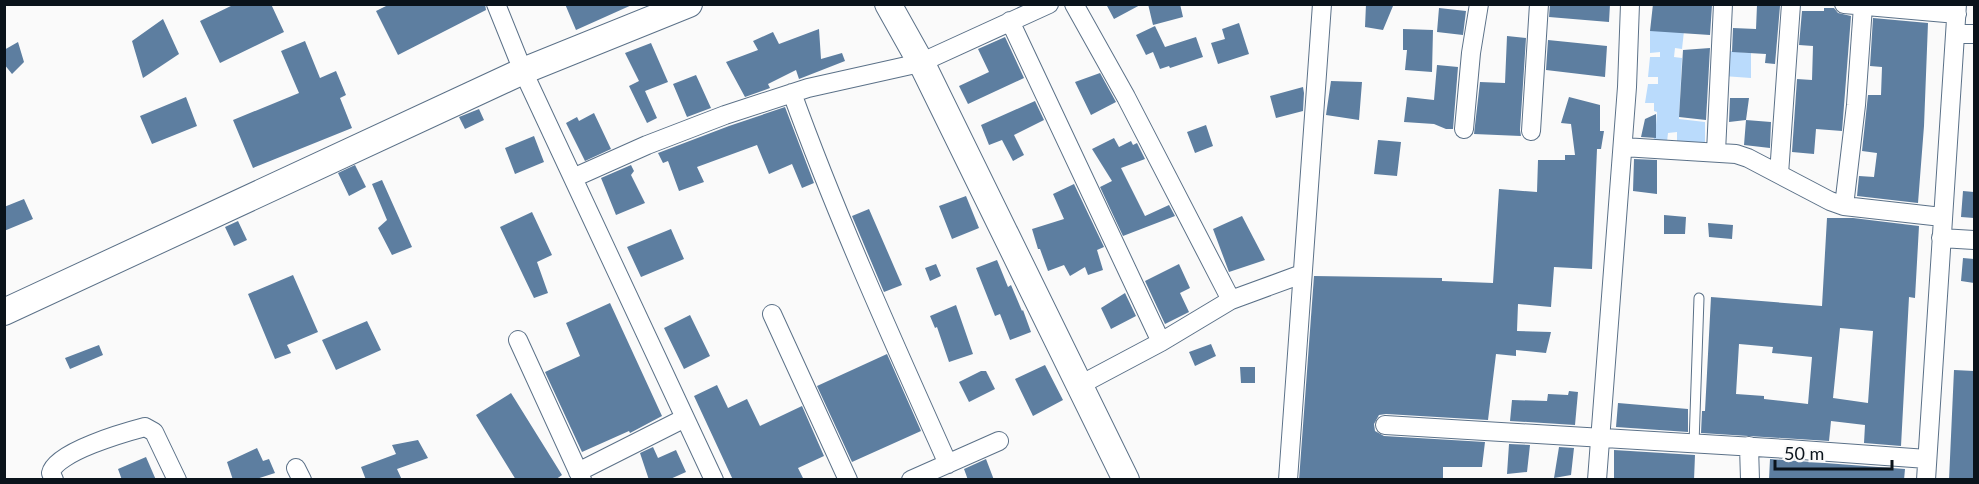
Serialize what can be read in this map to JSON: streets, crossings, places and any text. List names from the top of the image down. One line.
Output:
{"scale_bar":"50 m"}
